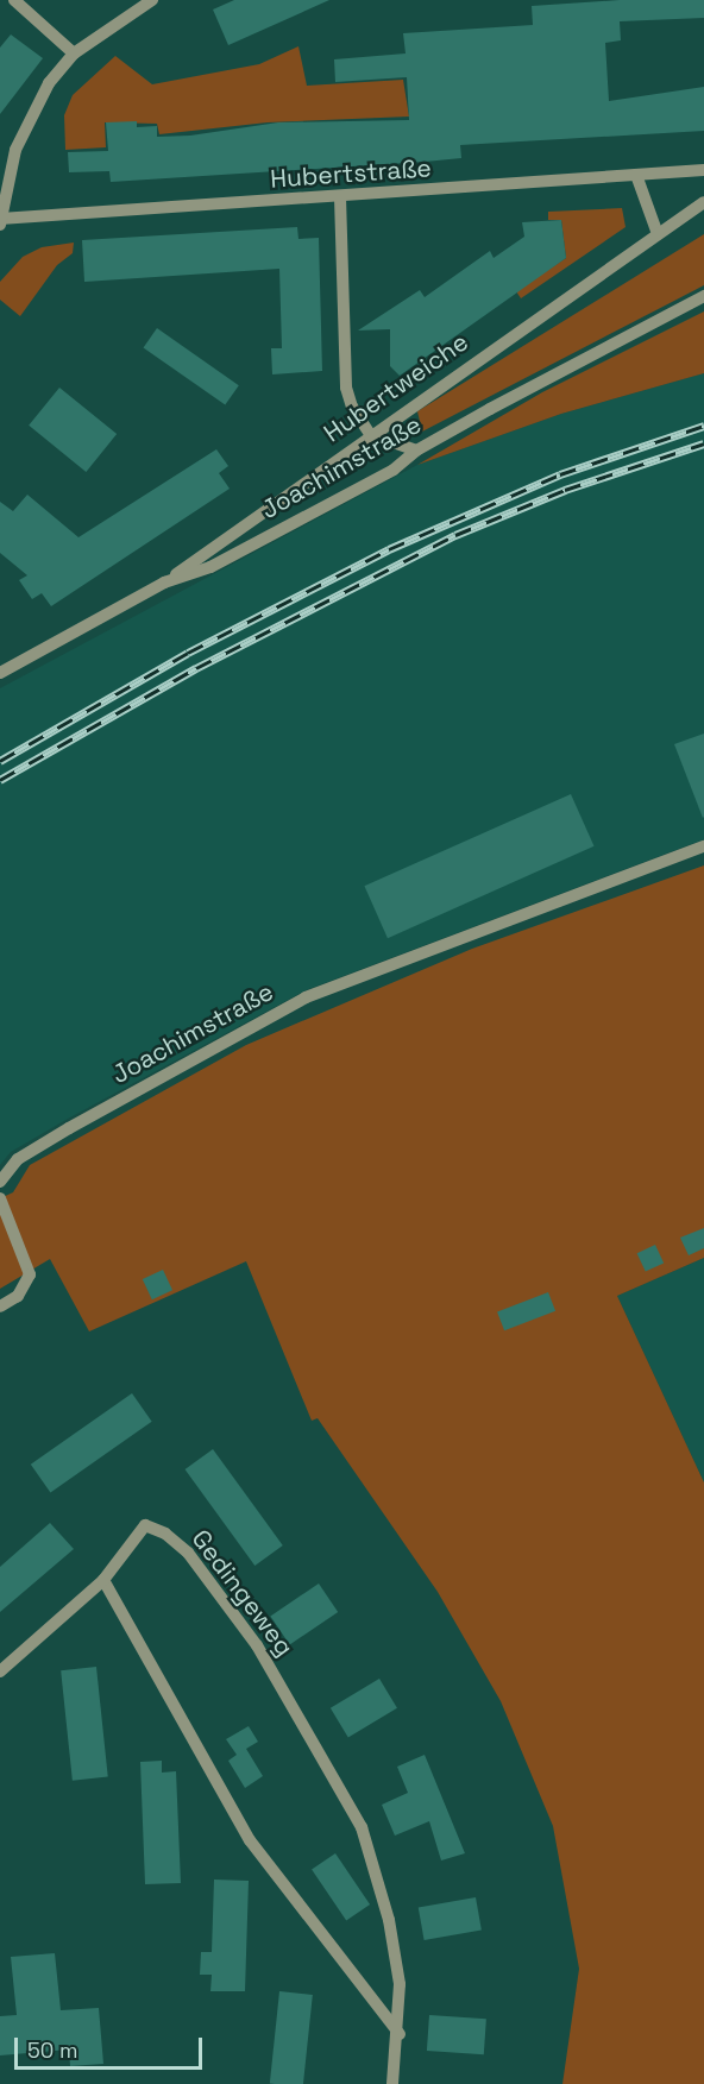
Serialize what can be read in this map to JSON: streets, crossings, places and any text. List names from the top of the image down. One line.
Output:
{"streets":{"street":["Hubertstraße","Hubertweiche","Joachimstraße","Gedingeweg"]},"crossings":[["Hubertweiche","Joachimstraße"]],"scale_bar":"50 m"}
